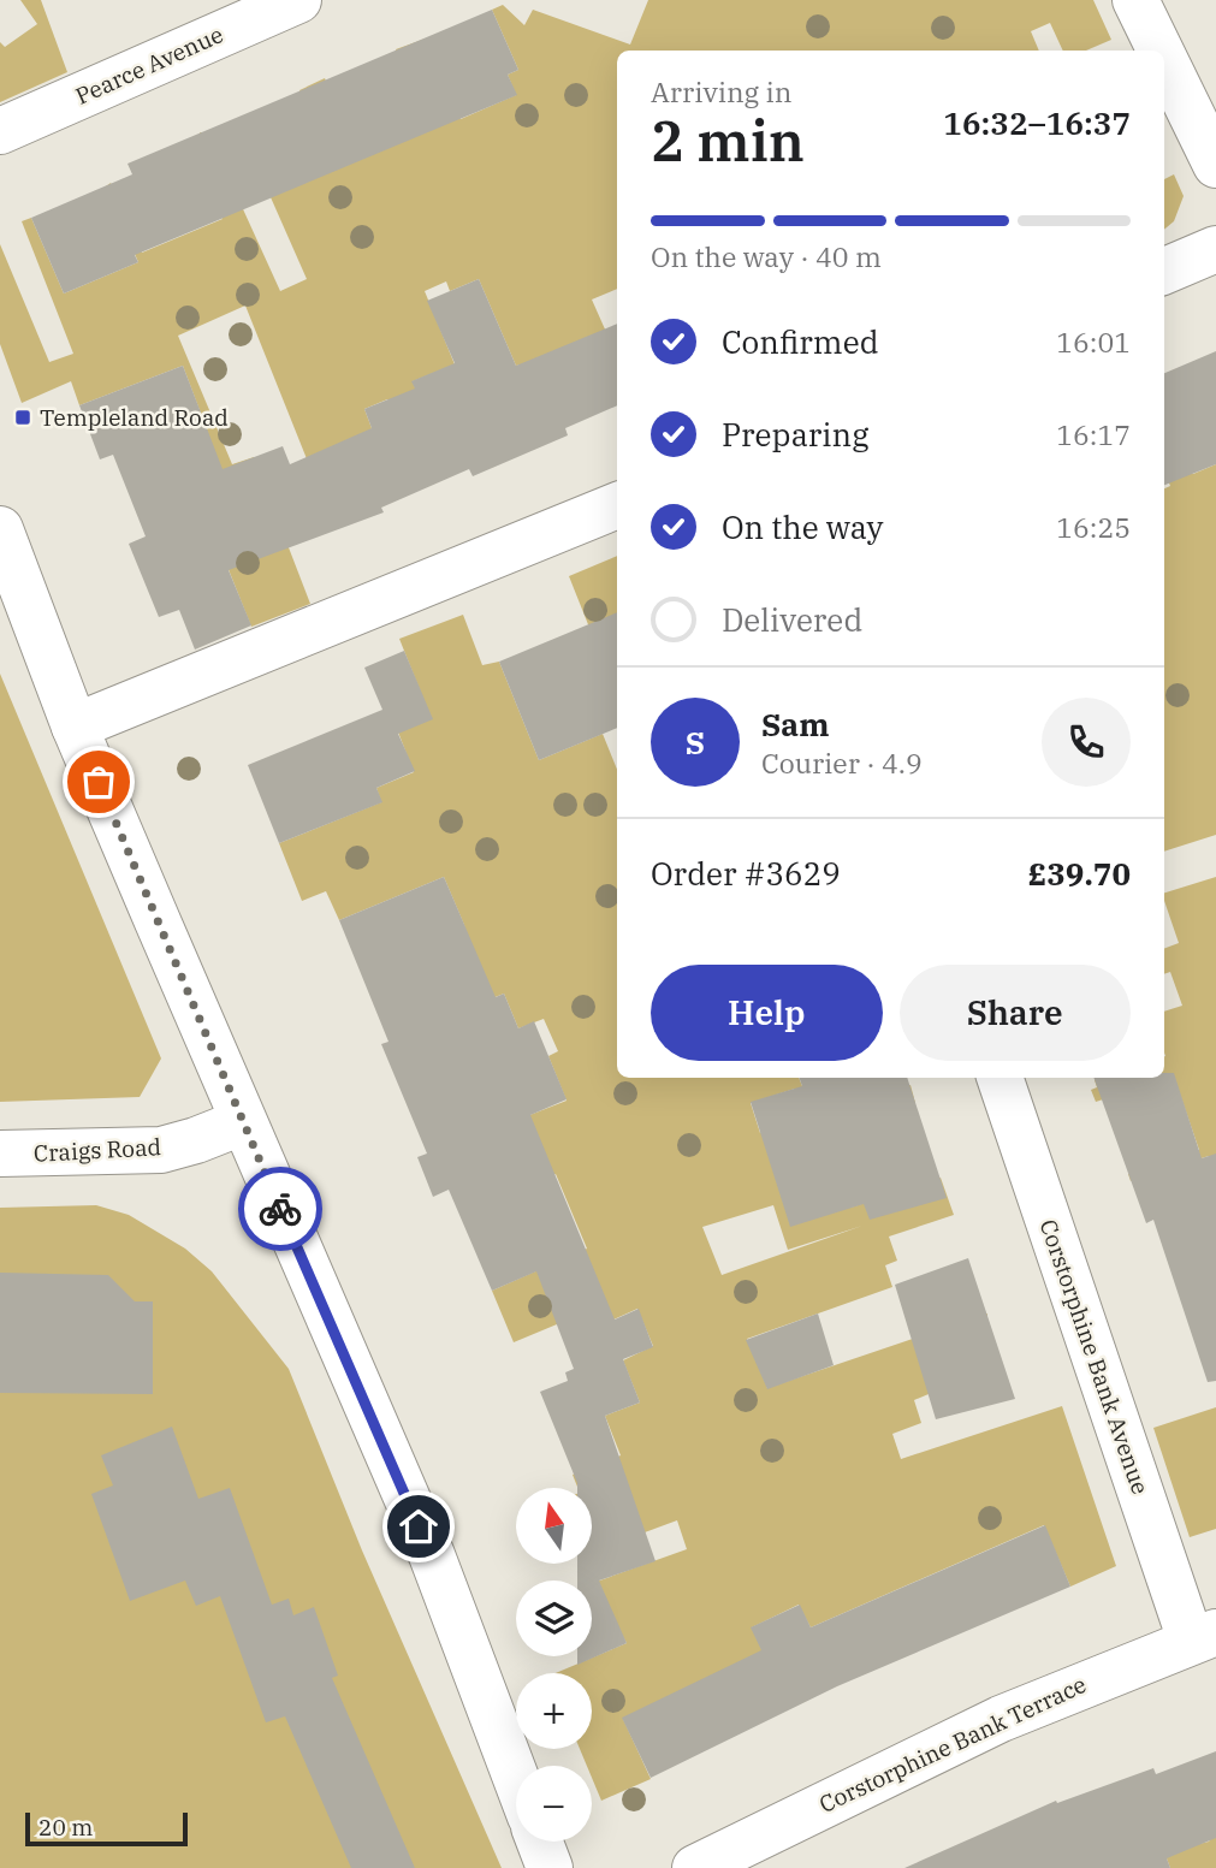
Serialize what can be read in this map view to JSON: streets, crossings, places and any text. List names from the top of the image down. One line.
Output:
{"streets":{"street":["Pearce Avenue","Craigs Road","Corstorphine Bank Avenue","Corstorphine Bank Terrace"]},"crossings":[["Corstorphine Bank Avenue","Corstorphine Bank Terrace"]],"places":{"transit":["Templeland Road"]},"scale_bar":"20 m","north":"top","page":{"heading":["2 min","Arriving in","16:32–16:37"],"panel":["Sam","Courier · 4.9","Order #3629","£39.70"],"bar":"On the way · 40 m","list":[["Confirmed","16:01"],["Preparing","16:17"],["On the way","16:25"],"Delivered"],"round":"S","buttons":["Help","Share"],"map_buttons":["+","−"],"scale":"20 m"}}
